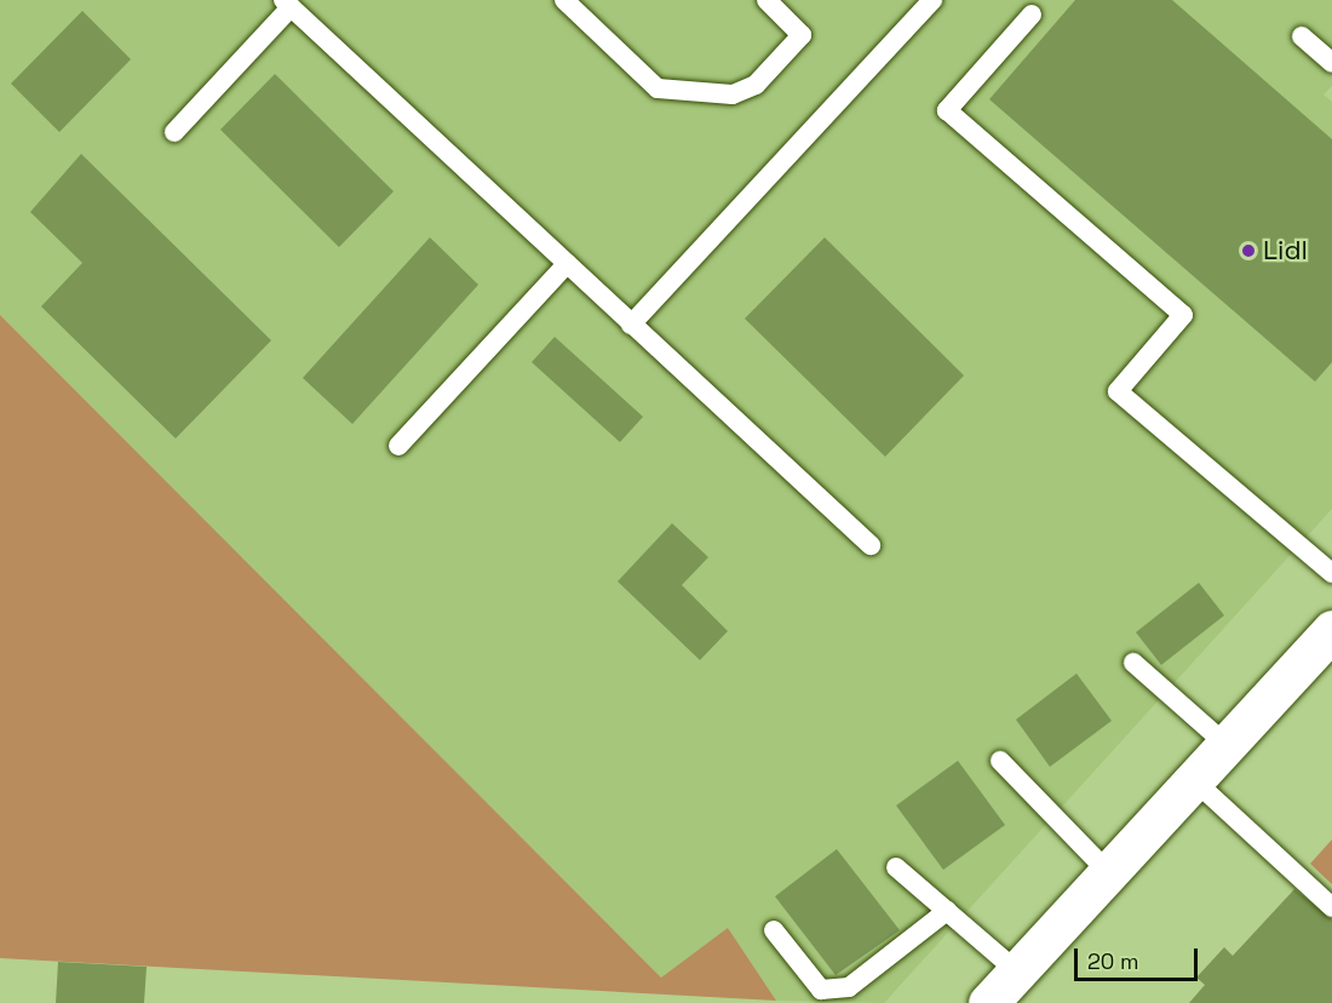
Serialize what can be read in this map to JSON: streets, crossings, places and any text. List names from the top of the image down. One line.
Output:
{"places":["Lidl"],"scale_bar":"20 m"}
